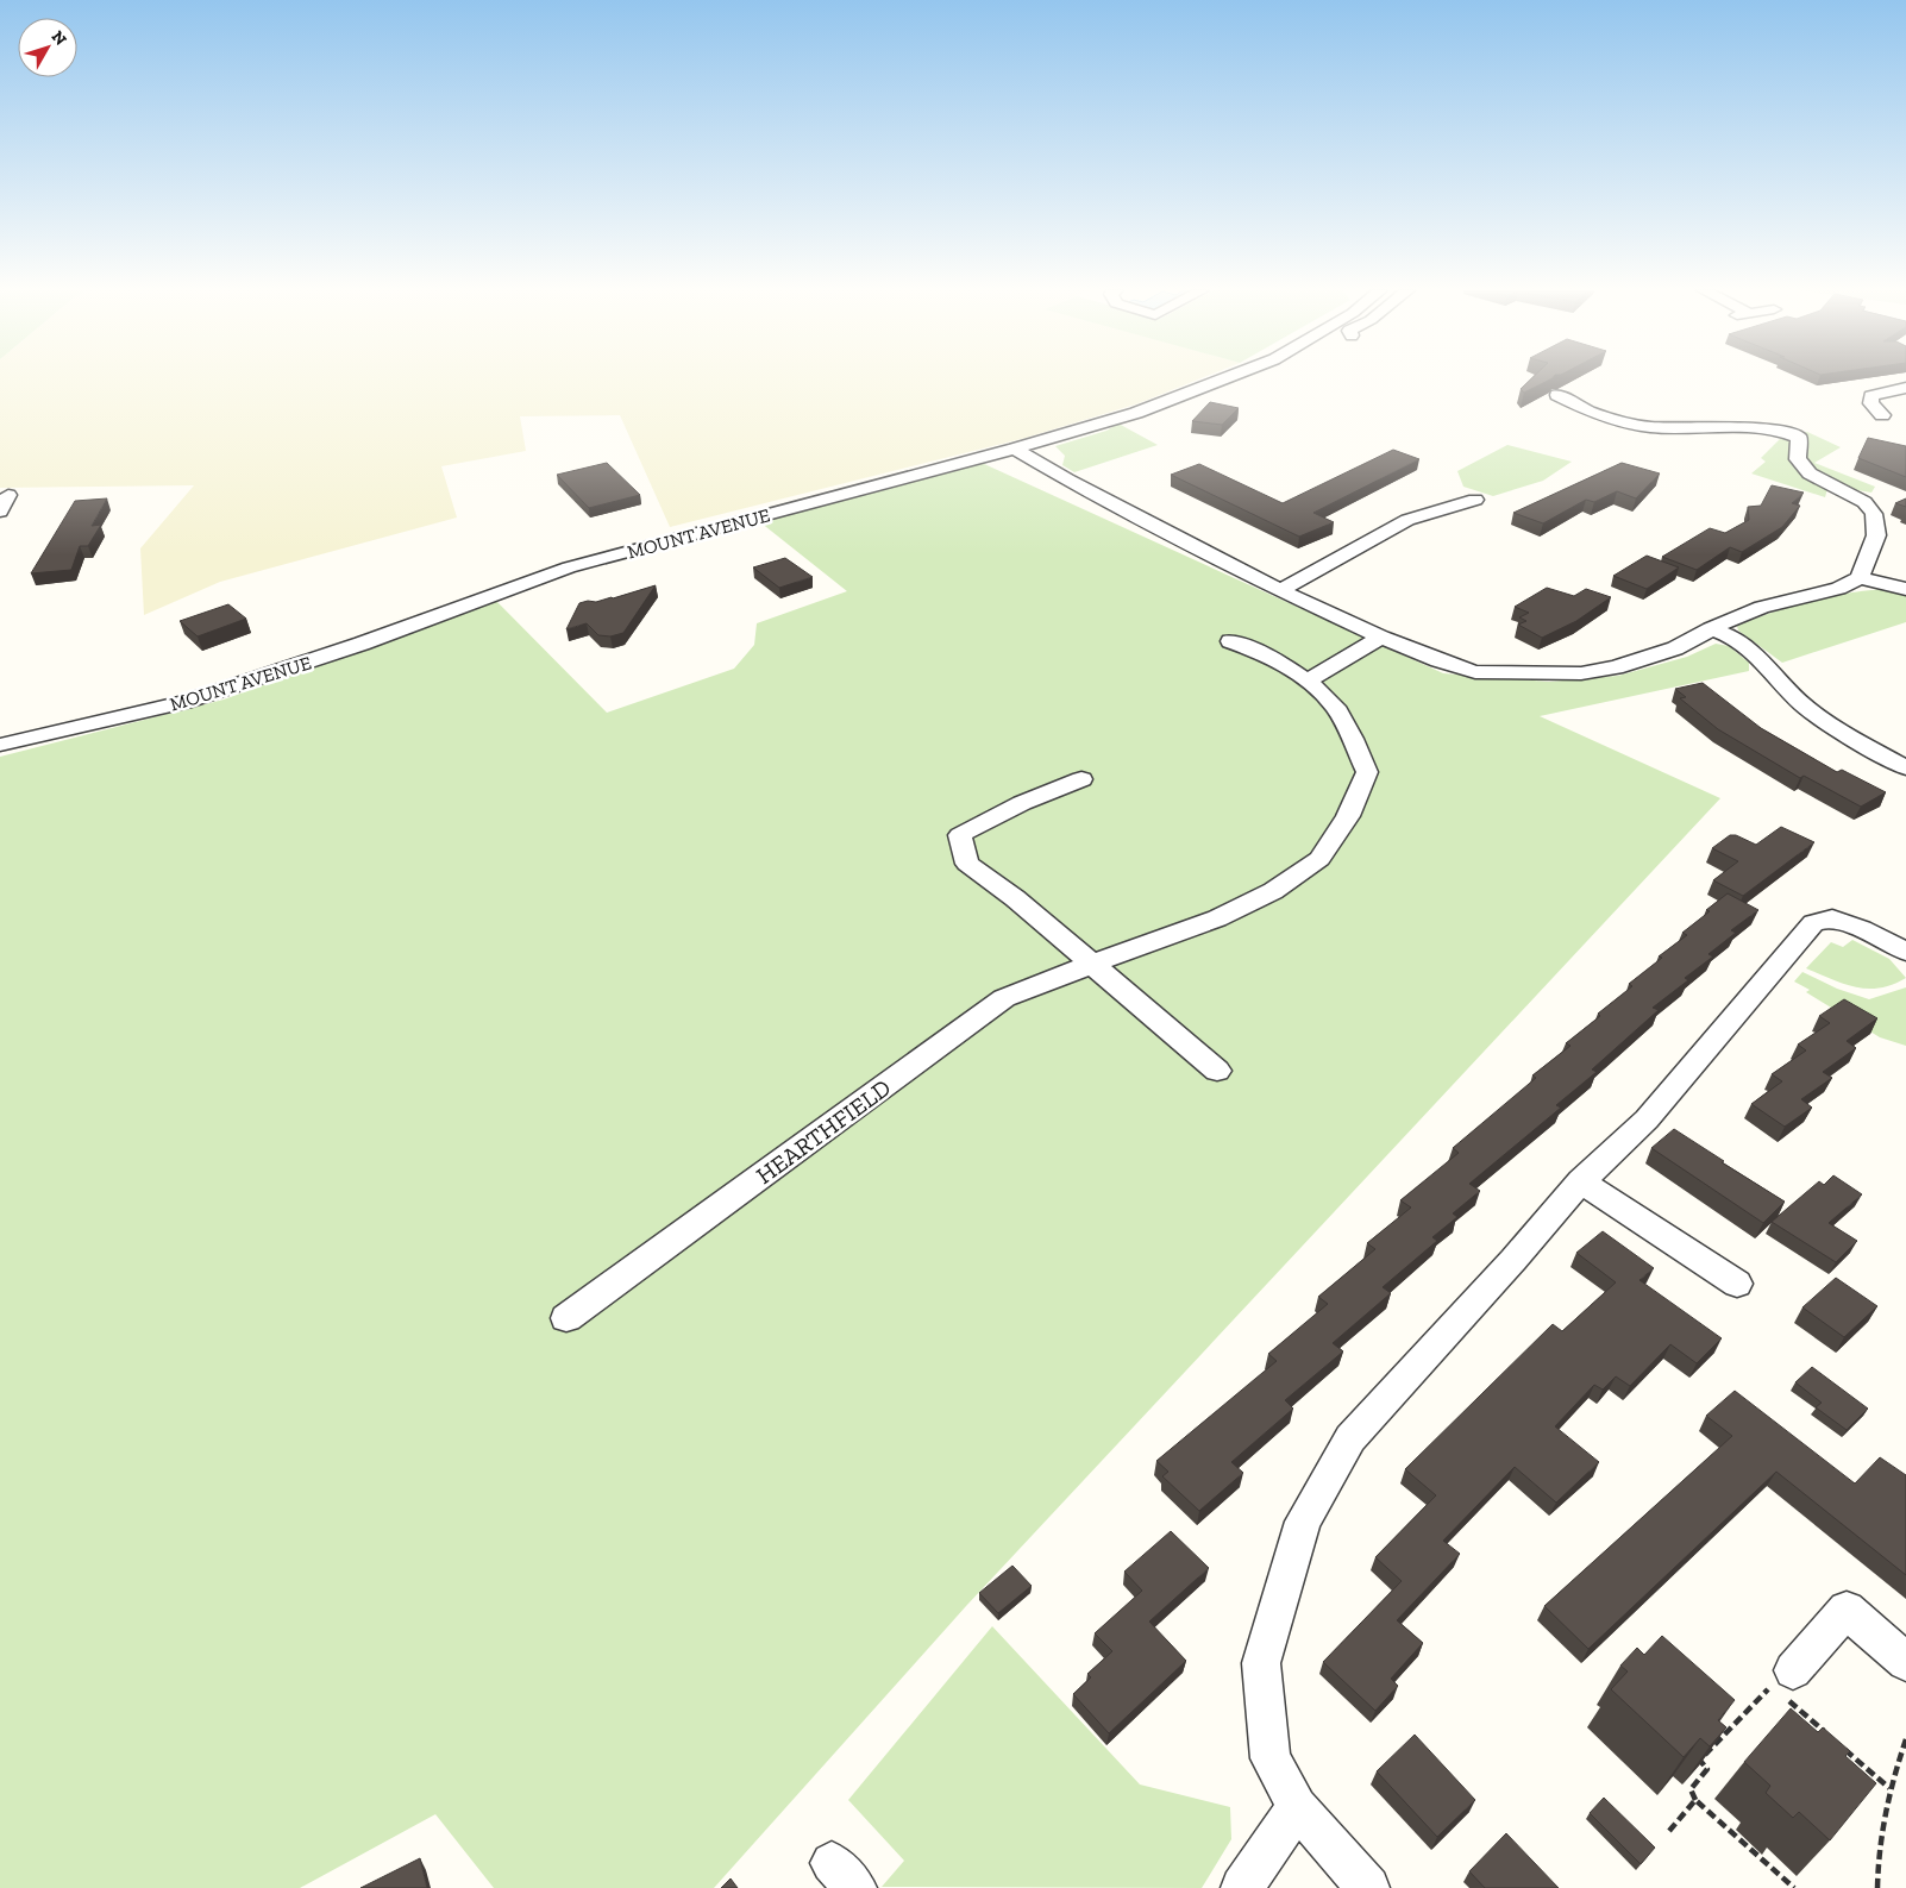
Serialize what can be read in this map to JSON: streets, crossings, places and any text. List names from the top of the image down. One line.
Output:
{"streets":{"street":["MOUNT AVENUE","HEARTHFIELD"]},"north":"top right"}
